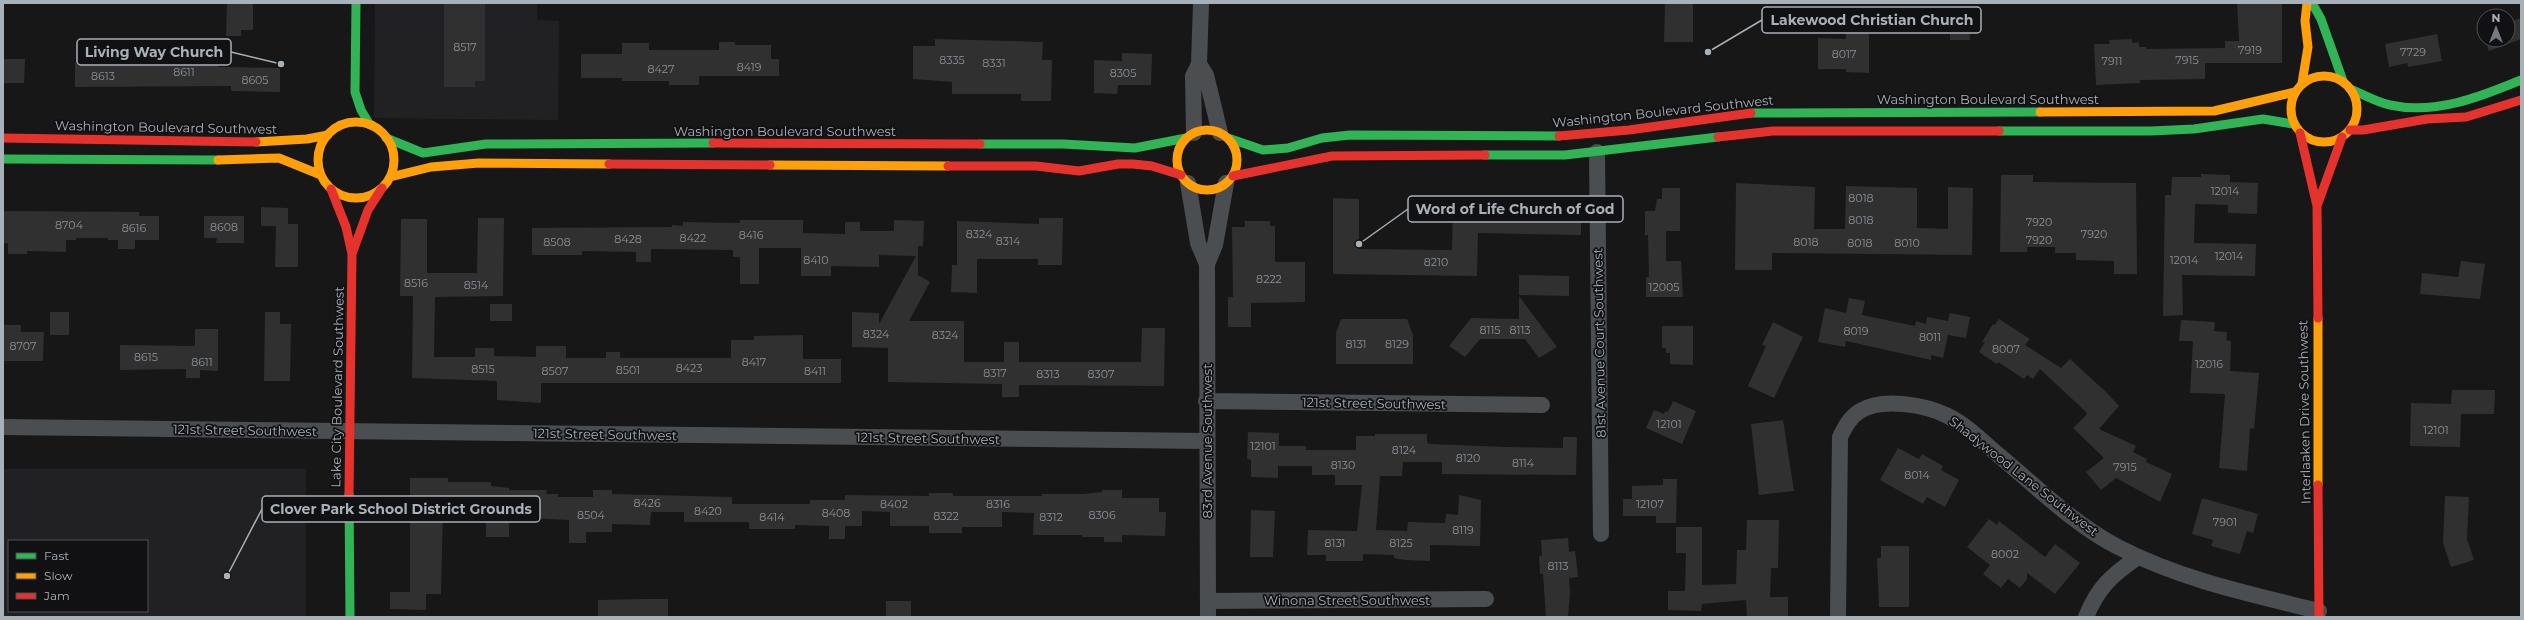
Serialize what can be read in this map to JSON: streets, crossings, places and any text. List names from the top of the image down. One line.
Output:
{"streets":{"main road":["Washington Boulevard Southwest","Lake City Boulevard Southwest","Interlaaken Drive Southwest"],"street":["81st Avenue Court Southwest","121st Street Southwest","83rd Avenue Southwest","Shadywood Lane Southwest","Winona Street Southwest"]},"crossings":[["Washington Boulevard Southwest","Lake City Boulevard Southwest"],["Washington Boulevard Southwest","Interlaaken Drive Southwest"],["Washington Boulevard Southwest","83rd Avenue Southwest"],["Lake City Boulevard Southwest","121st Street Southwest"],["121st Street Southwest","83rd Avenue Southwest"],["Interlaaken Drive Southwest","Shadywood Lane Southwest"],["83rd Avenue Southwest","Winona Street Southwest"]],"places":["Lakewood Christian Church","Living Way Church","Word of Life Church of God","Clover Park School District Grounds"],"house_numbers":["8517","7919","7729","8017","8335","7915","7911","8331","8419","8427","8611","8305","8613","8605","12014","8018","8018","7920","8704","8608","8616","8324","7920","8416","8422","8428","7920","8314","8508","8018","8018","8010","12014","8410","12014","8210","8222","8516","8514","12005","8115","8113","8019","8324","8324","8011","8131","8129","8707","8007","8615","8611","8417","12016","8423","8515","8501","8507","8411","8317","8313","8307","12101","12101","12101","8124","8120","8114","8130","7915","8014","8426","8402","8316","12107","8420","8408","8504","8306","8322","8414","8312","7901","8119","8131","8125","8002","8113"],"legend":["Fast","Slow","Jam"],"north":"top"}
